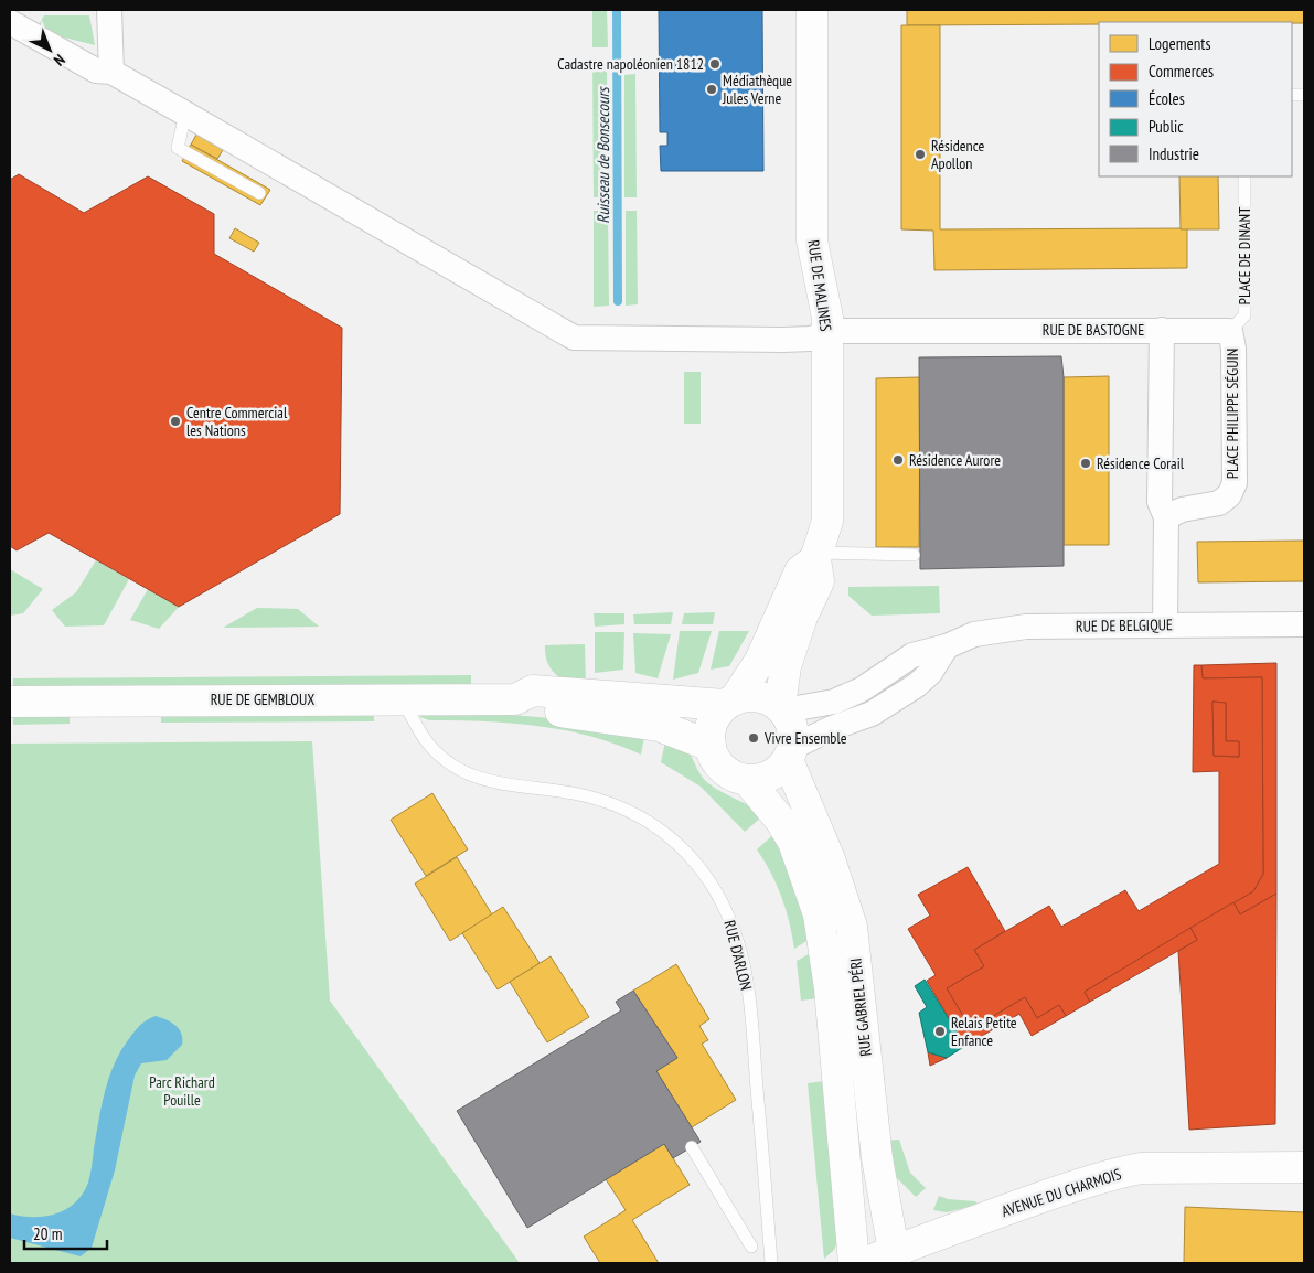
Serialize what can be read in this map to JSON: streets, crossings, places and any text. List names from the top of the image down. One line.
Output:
{"streets":{"street":["RUE DE MALINES","RUE DE BASTOGNE","PLACE PHILIPPE SÉGUIN","RUE DE BELGIQUE","RUE DE GEMBLOUX","RUE GABRIEL PÉRI","AVENUE DU CHARMOIS"],"lane":["PLACE DE DINANT","RUE D'ARLON"]},"crossings":[["PLACE DE DINANT","PLACE PHILIPPE SÉGUIN"],["RUE DE MALINES","RUE DE BASTOGNE"],["RUE DE MALINES","RUE DE BELGIQUE"],["RUE DE MALINES","RUE DE GEMBLOUX"],["RUE DE MALINES","RUE GABRIEL PÉRI"],["RUE DE BASTOGNE","PLACE PHILIPPE SÉGUIN"],["RUE DE BASTOGNE","RUE DE BELGIQUE"],["RUE DE BELGIQUE","RUE DE GEMBLOUX"],["RUE DE BELGIQUE","RUE GABRIEL PÉRI"],["RUE DE GEMBLOUX","RUE D'ARLON"],["RUE DE GEMBLOUX","RUE GABRIEL PÉRI"],["RUE GABRIEL PÉRI","AVENUE DU CHARMOIS"]],"water":["Ruisseau de Bonsecours"],"parks":["Parc Richard Pouille"],"places":["Cadastre napoléonien 1812","Médiathèque Jules Verne","Résidence Apollon","Centre Commercial les Nations","Résidence Aurore","Résidence Corail","Vivre Ensemble","Relais Petite Enfance"],"legend":["Logements","Commerces","Écoles","Public","Industrie"],"scale_bar":"20 m","north":"bottom right"}
